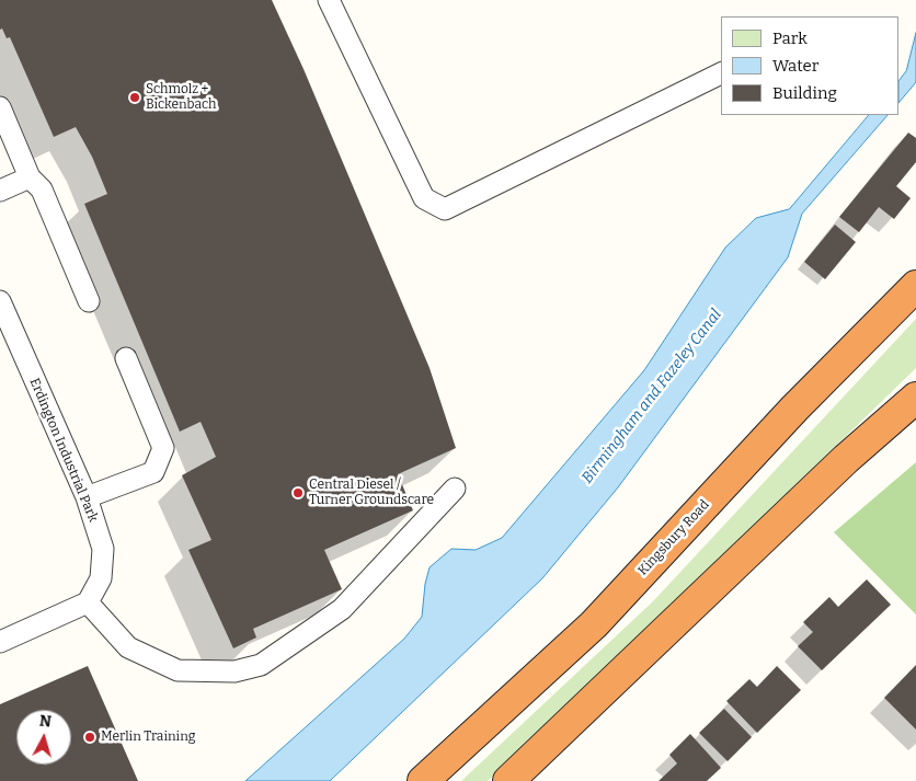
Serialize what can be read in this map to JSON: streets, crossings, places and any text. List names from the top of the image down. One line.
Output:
{"streets":{"highway":["Kingsbury Road"],"lane":["Erdington Industrial Park"]},"water":["Birmingham and Fazeley Canal"],"places":["Schmolz + Bickenbach","Central Diesel / Turner Groundscare","Merlin Training"],"legend":["Park","Water","Building"],"north":"top"}
